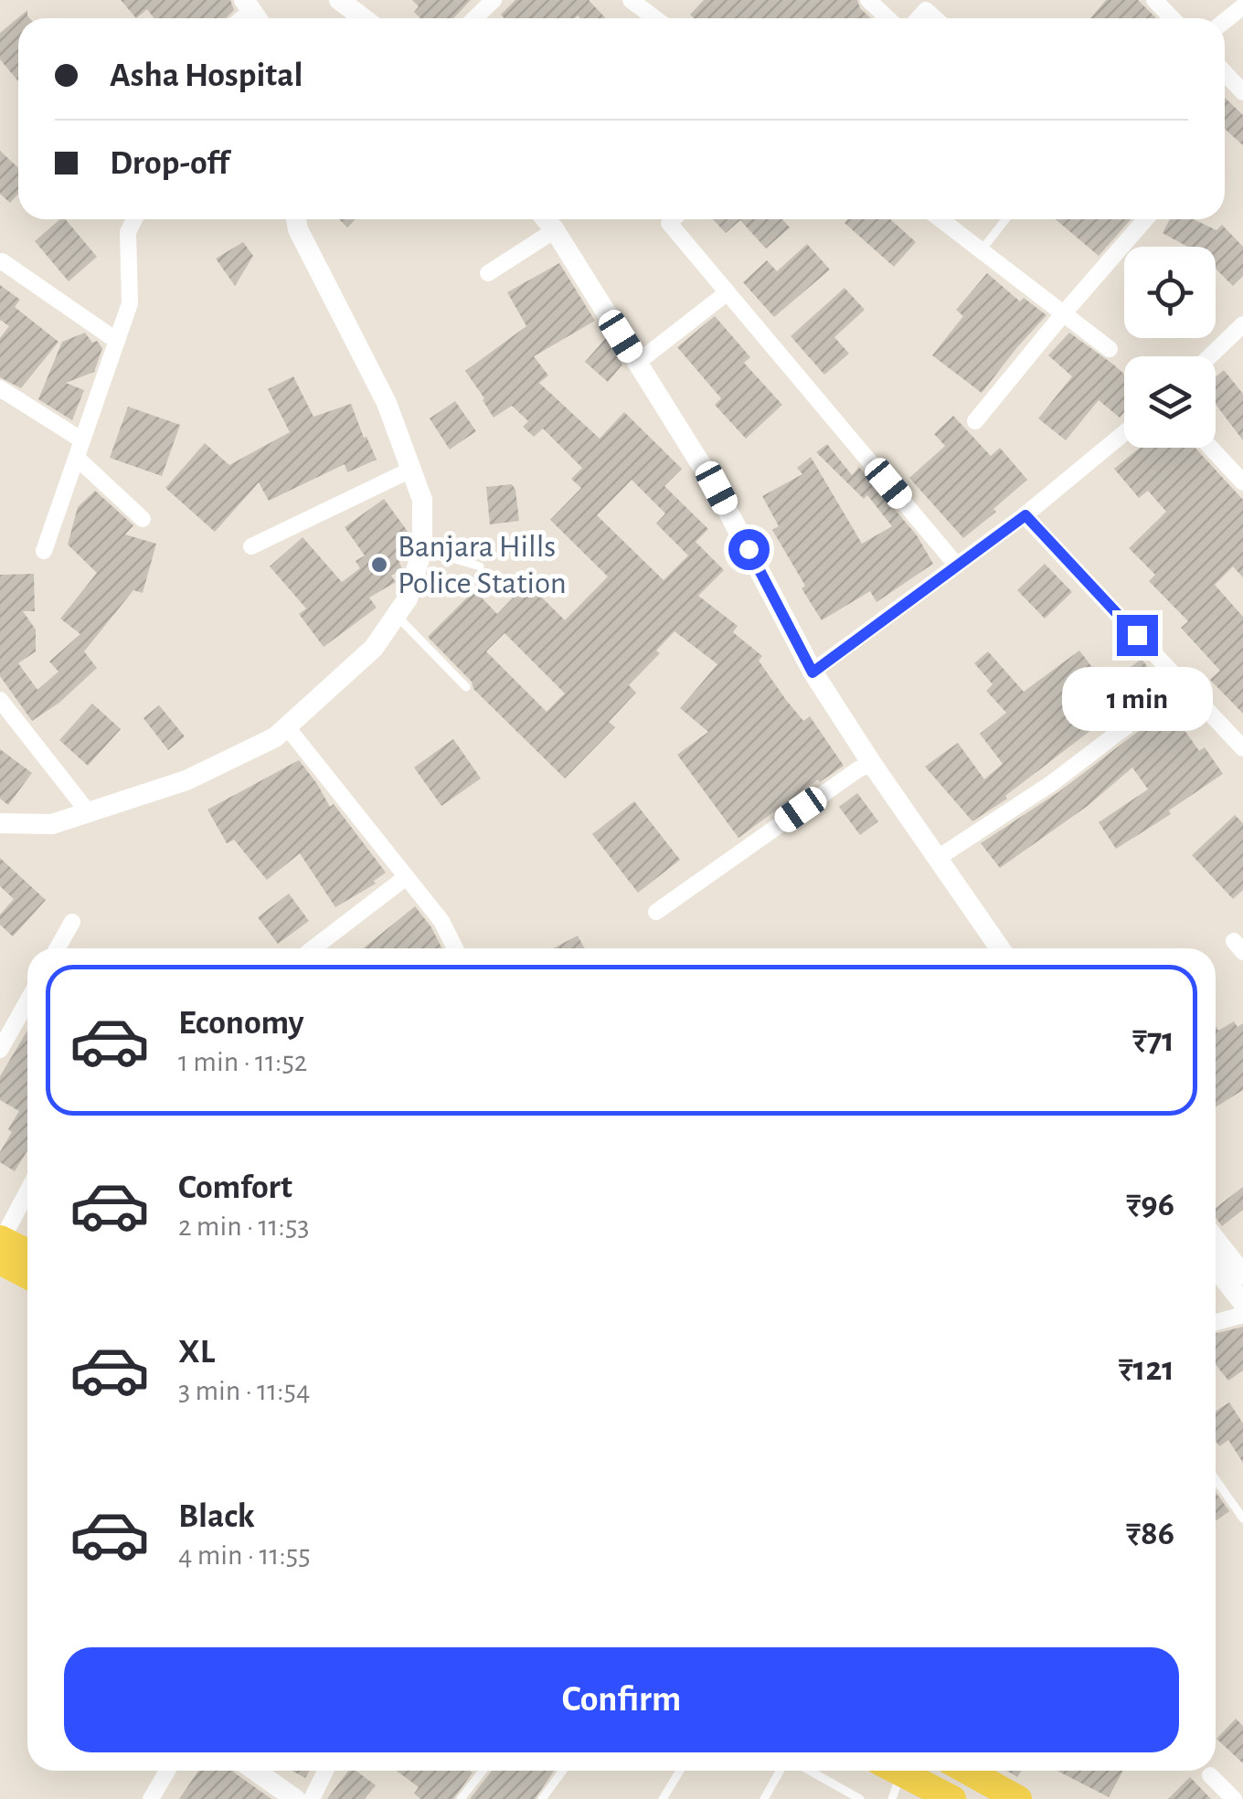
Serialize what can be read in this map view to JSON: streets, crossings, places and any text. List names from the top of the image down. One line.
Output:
{"places":["Banjara Hills Police Station"],"page":{"banner":["Asha Hospital","Drop-off"],"bubble":"1 min","list":[{"name":"Economy","note":"1 min · 11:52","value":"₹71"},{"name":"Comfort","note":"2 min · 11:53","value":"₹96"},{"name":"XL","note":"3 min · 11:54","value":"₹121"},{"name":"Black","note":"4 min · 11:55","value":"₹86"}],"buttons":"Confirm"}}
